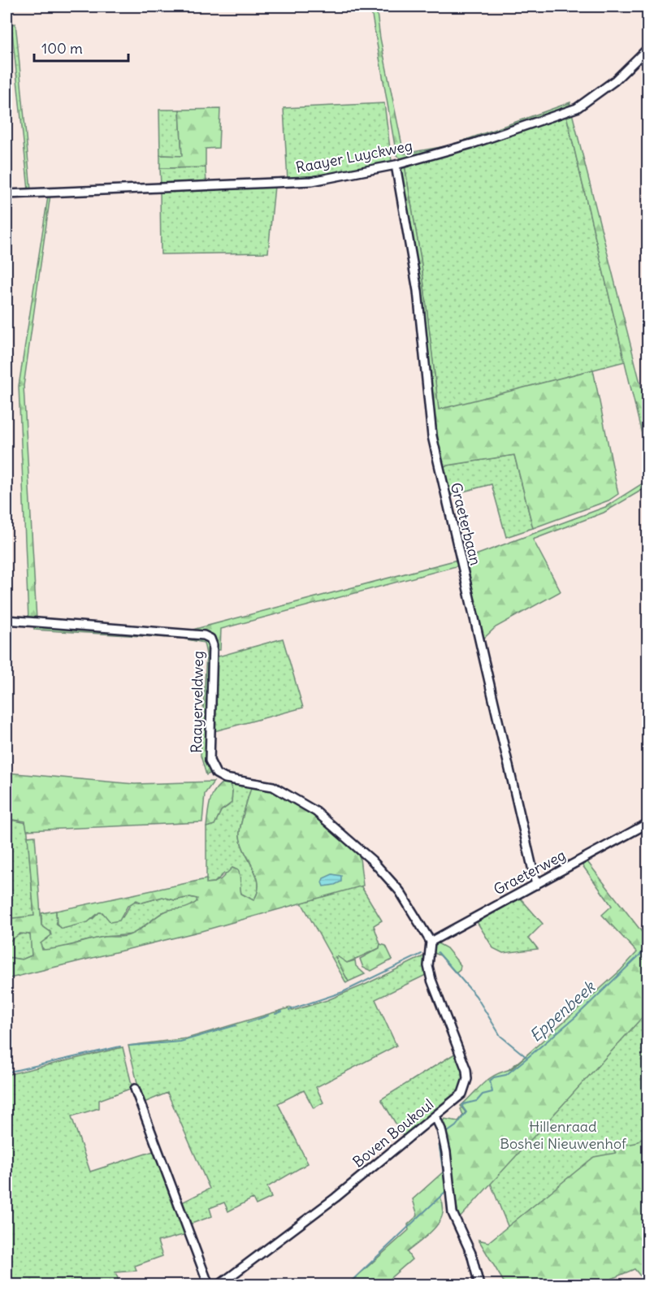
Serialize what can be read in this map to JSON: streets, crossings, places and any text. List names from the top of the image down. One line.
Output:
{"streets":{"street":["Raayer Luyckweg","Graeterbaan","Raayerveldweg","Graeterweg","Boven Boukoul"]},"crossings":[["Raayer Luyckweg","Graeterbaan"],["Graeterbaan","Graeterweg"],["Raayerveldweg","Graeterweg"],["Raayerveldweg","Boven Boukoul"],["Graeterweg","Boven Boukoul"]],"water":["Eppenbeek"],"parks":["Hillenraad Boshei Nieuwenhof"],"scale_bar":"100 m"}
